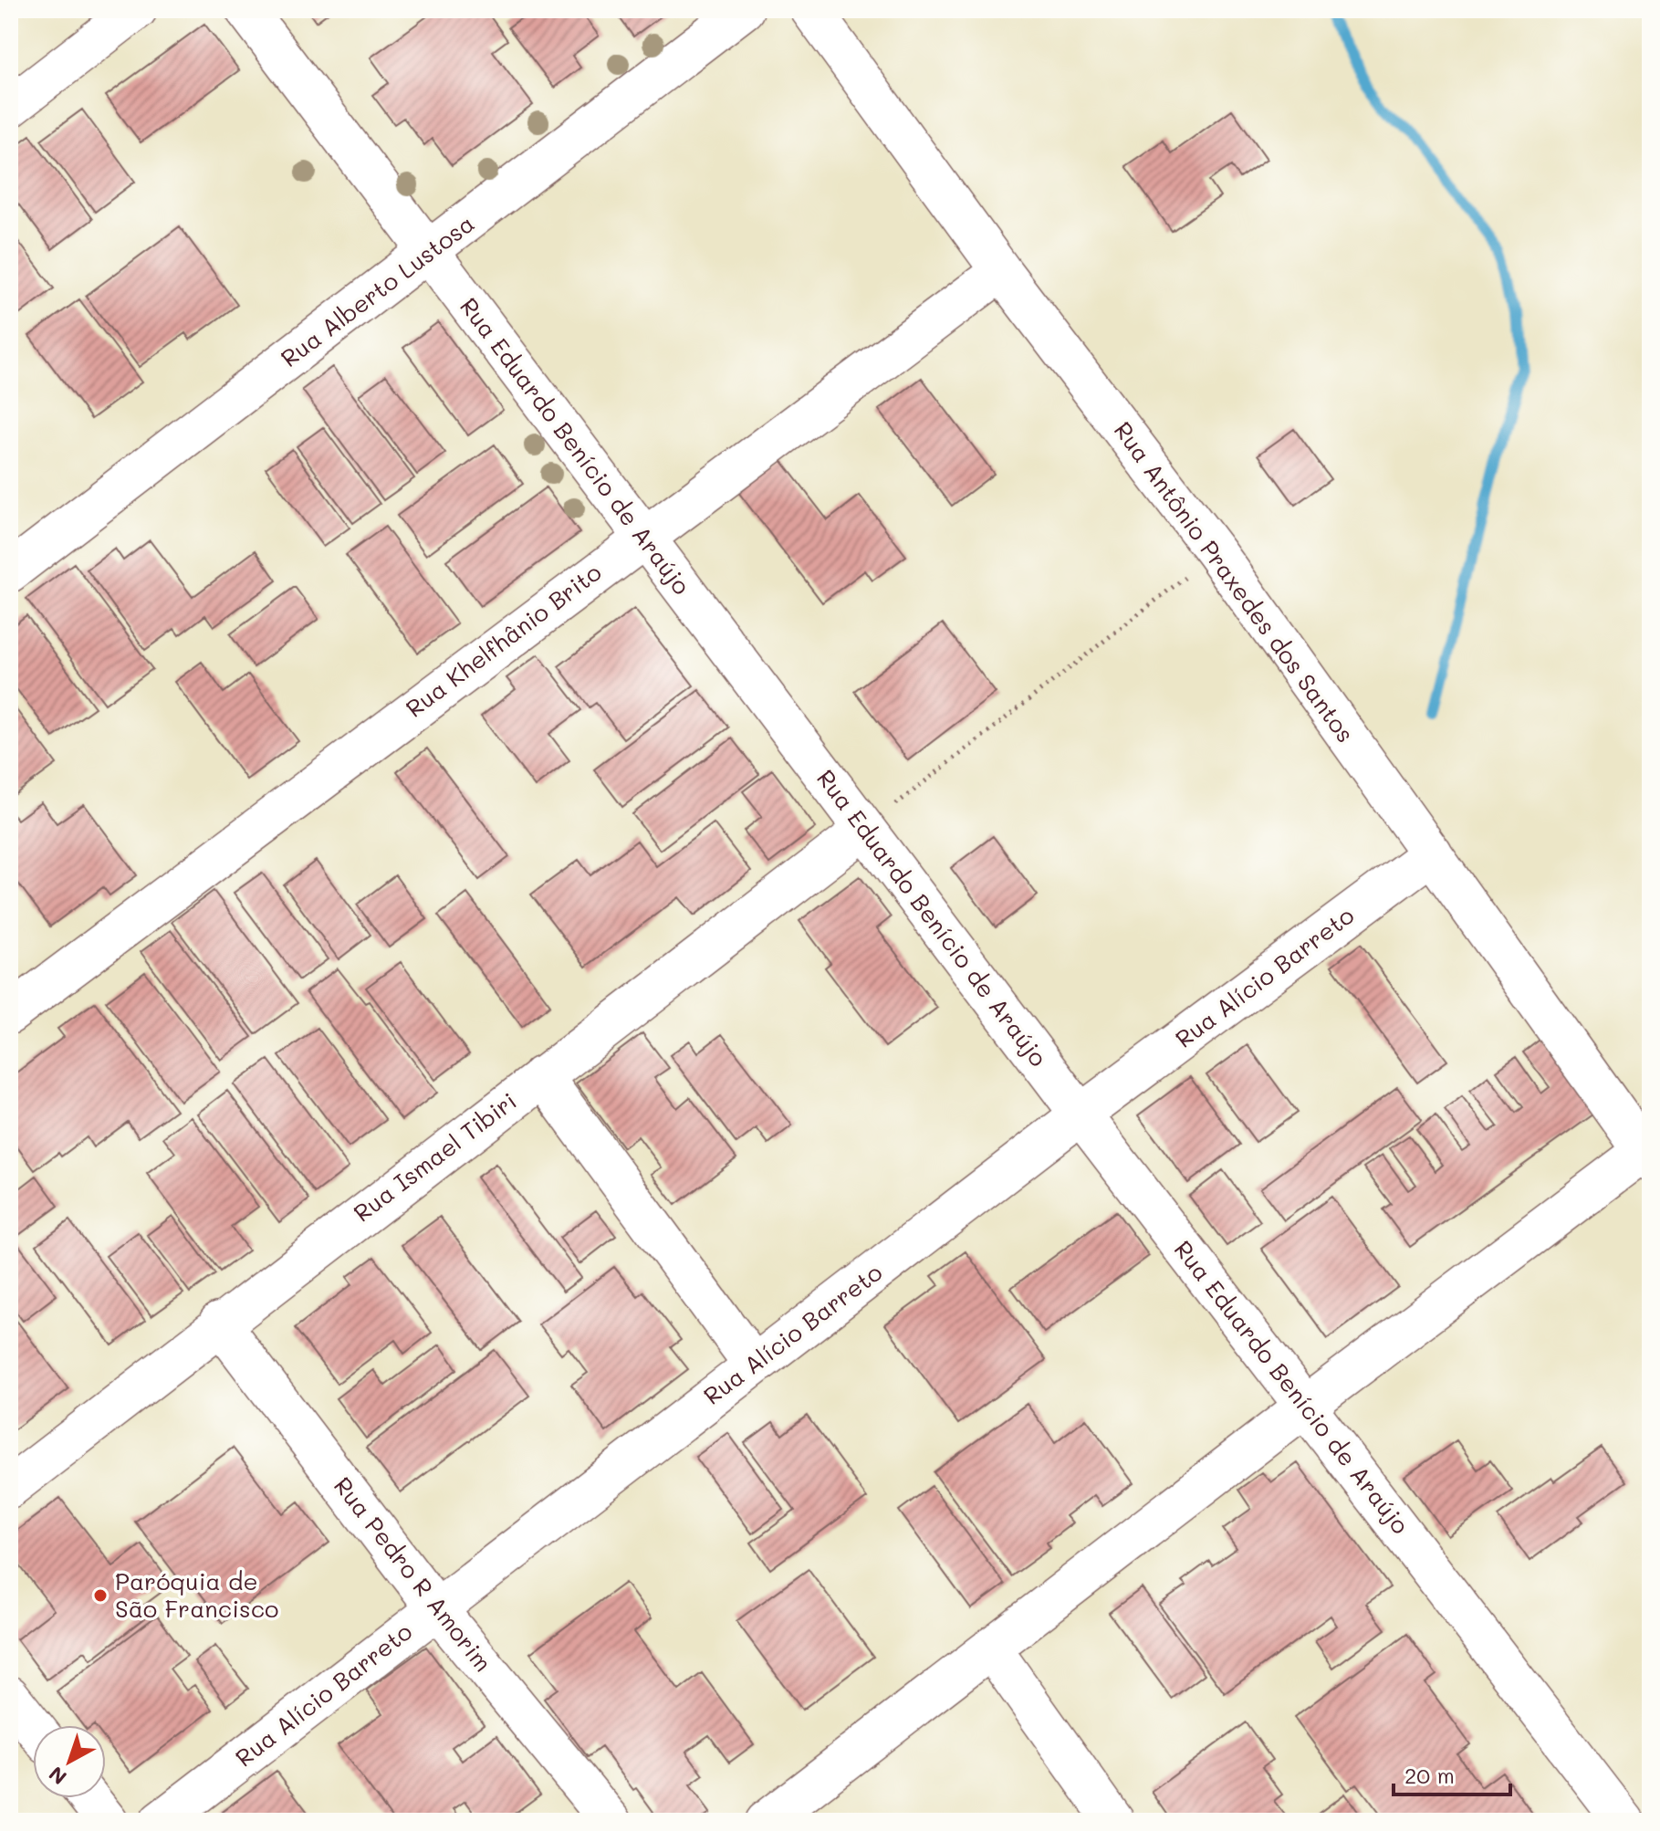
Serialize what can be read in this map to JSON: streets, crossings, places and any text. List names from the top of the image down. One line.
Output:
{"streets":{"street":["Rua Alberto Lustosa","Rua Eduardo Benício de Araújo","Rua Antônio Praxedes dos Santos","Rua Khelfhânio Brito","Rua Alício Barreto","Rua Ismael Tibiri","Rua Pedro R Amorim"]},"crossings":[["Rua Alberto Lustosa","Rua Eduardo Benício de Araújo"],["Rua Eduardo Benício de Araújo","Rua Khelfhânio Brito"],["Rua Eduardo Benício de Araújo","Rua Alício Barreto"],["Rua Eduardo Benício de Araújo","Rua Ismael Tibiri"],["Rua Antônio Praxedes dos Santos","Rua Khelfhânio Brito"],["Rua Antônio Praxedes dos Santos","Rua Alício Barreto"],["Rua Alício Barreto","Rua Pedro R Amorim"],["Rua Ismael Tibiri","Rua Pedro R Amorim"]],"places":["Paróquia de São Francisco"],"scale_bar":"20 m","north":"bottom left"}
